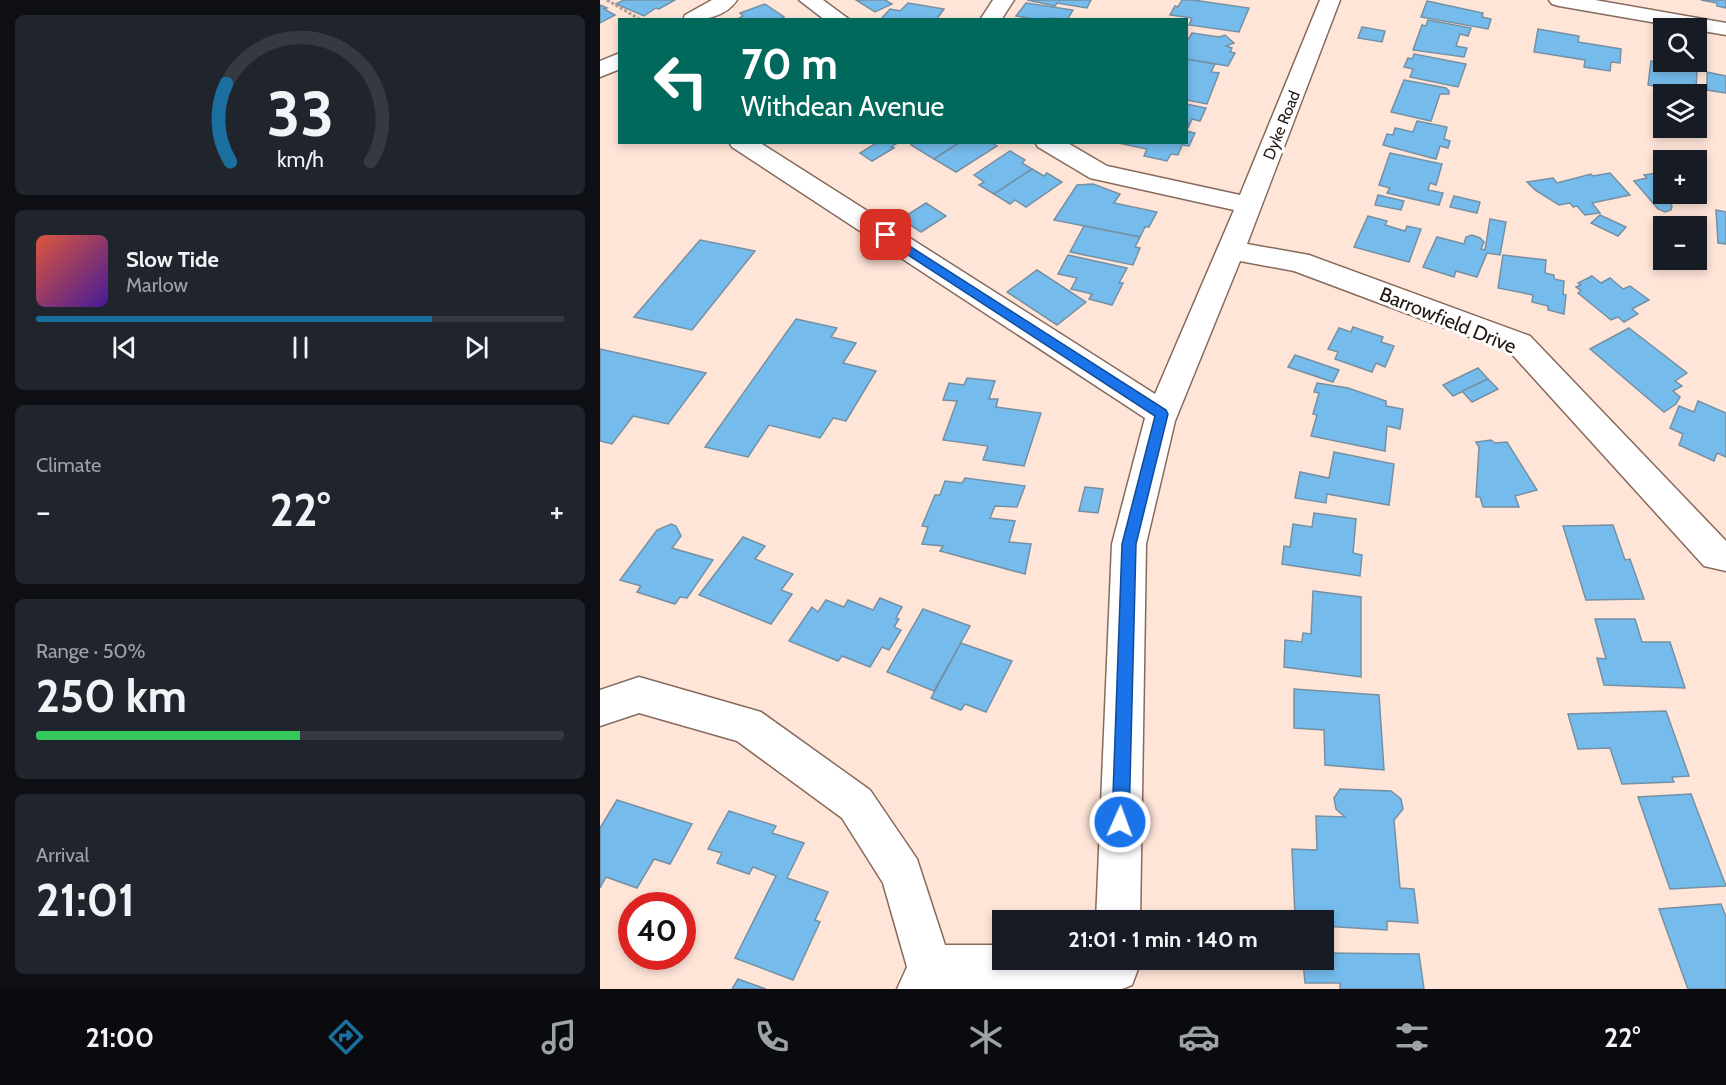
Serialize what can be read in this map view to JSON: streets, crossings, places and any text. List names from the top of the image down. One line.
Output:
{"streets":{"street":["Dyke Road","Barrowfield Drive"]},"crossings":[["Dyke Road","Barrowfield Drive"]],"page":{"map_buttons":["+","−"],"turn":["70 m","Withdean Avenue"],"song":["Slow Tide","Marlow"],"tile":["Climate",["Range · 50%","250 km"],["Arrival","21:01"]],"heat":["−","22°","+"],"limit":"40","trip":"21:01 · 1 min · 140 m","tabs":["21:00","22°"],"gauge":["33","km/h"]}}
